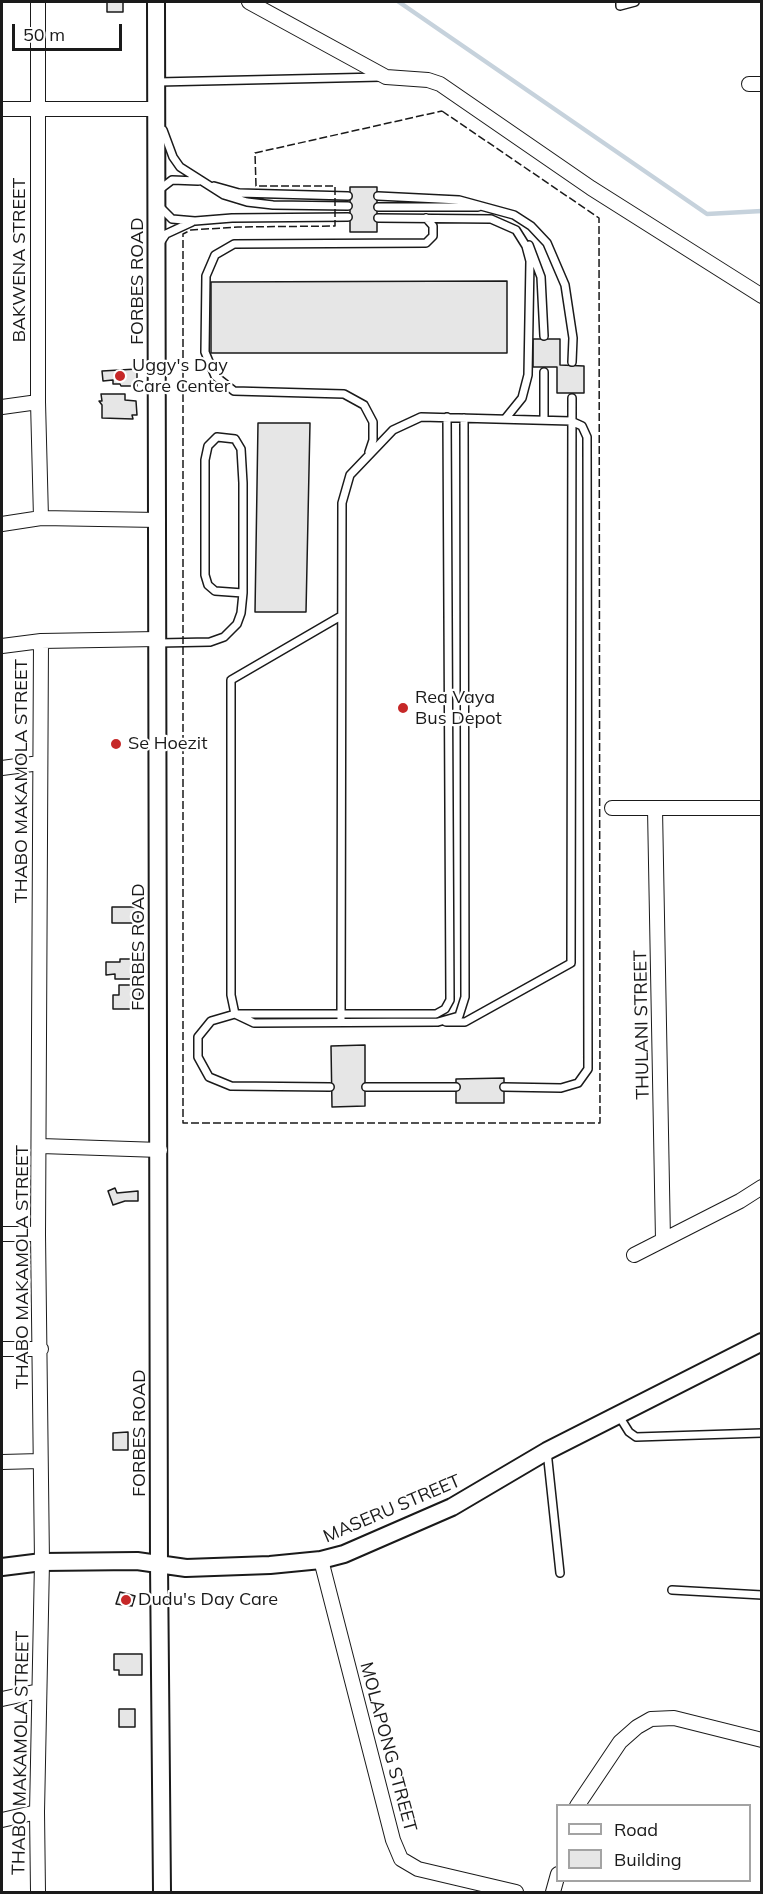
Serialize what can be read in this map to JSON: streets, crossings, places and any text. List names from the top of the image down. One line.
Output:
{"streets":{"street":["BAKWENA STREET","FORBES ROAD","THABO MAKAMOLA STREET","THULANI STREET","MASERU STREET","MOLAPONG STREET"]},"crossings":[["FORBES ROAD","MASERU STREET"],["THABO MAKAMOLA STREET","MASERU STREET"],["MASERU STREET","MOLAPONG STREET"]],"places":["Uggy's Day Care Center","Rea Vaya Bus Depot","Se Hoezit","Dudu's Day Care"],"legend":["Road","Building"],"scale_bar":"50 m"}
